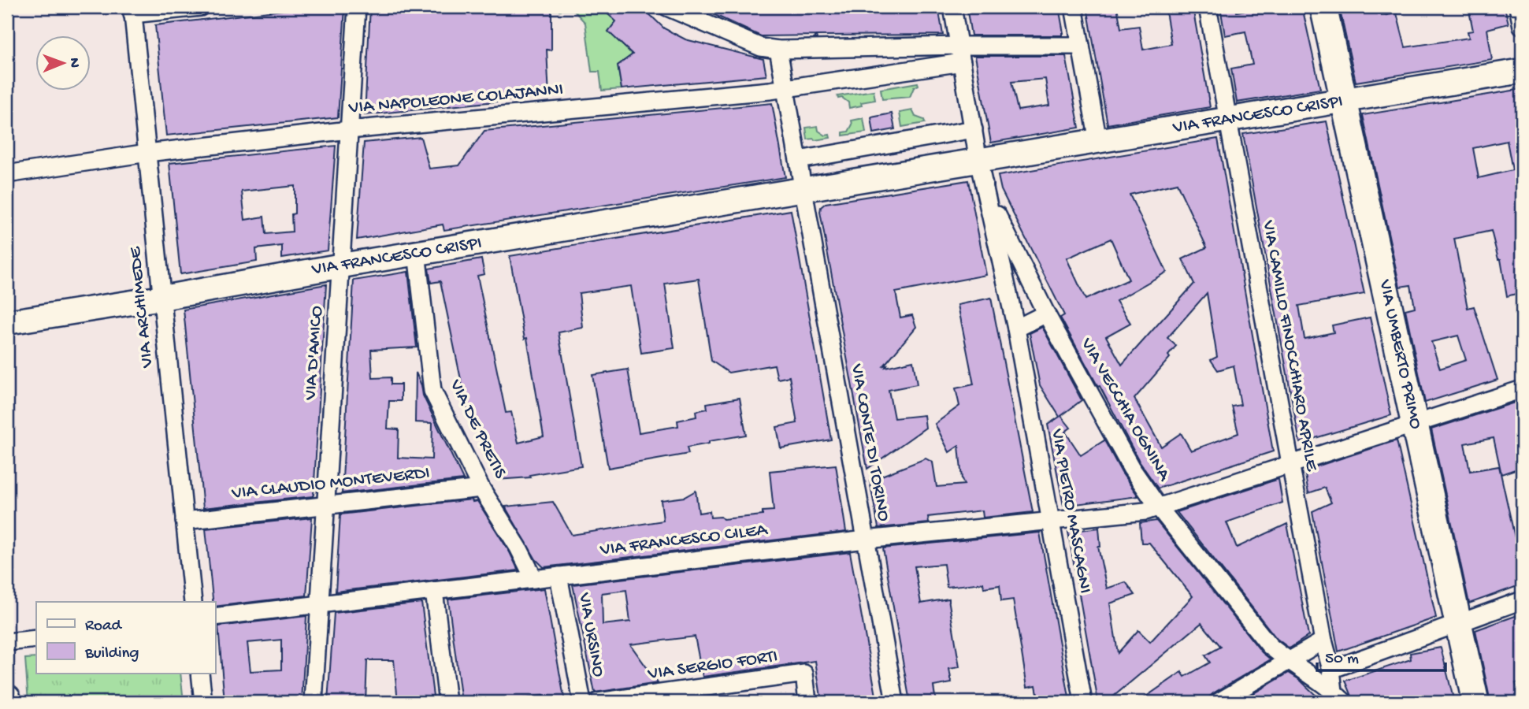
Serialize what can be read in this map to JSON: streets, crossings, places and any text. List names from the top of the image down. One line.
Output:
{"streets":{"main road":["VIA FRANCESCO CRISPI","VIA UMBERTO PRIMO"],"street":["VIA NAPOLEONE COLAJANNI","VIA ARCHIMEDE","VIA CAMILLO FINOCCHIARO APRILE","VIA D'AMICO","VIA VECCHIA OGNINA","VIA DE PRETIS","VIA CONTE DI TORINO","VIA CLAUDIO MONTEVERDI","VIA PIETRO MASCAGNI","VIA FRANCESCO CILEA","VIA URSINO","VIA SERGIO FORTI"]},"crossings":[["VIA NAPOLEONE COLAJANNI","VIA ARCHIMEDE"],["VIA NAPOLEONE COLAJANNI","VIA D'AMICO"],["VIA NAPOLEONE COLAJANNI","VIA CONTE DI TORINO"],["VIA FRANCESCO CRISPI","VIA ARCHIMEDE"],["VIA FRANCESCO CRISPI","VIA CAMILLO FINOCCHIARO APRILE"],["VIA FRANCESCO CRISPI","VIA D'AMICO"],["VIA FRANCESCO CRISPI","VIA UMBERTO PRIMO"],["VIA FRANCESCO CRISPI","VIA VECCHIA OGNINA"],["VIA FRANCESCO CRISPI","VIA DE PRETIS"],["VIA FRANCESCO CRISPI","VIA CONTE DI TORINO"],["VIA FRANCESCO CRISPI","VIA PIETRO MASCAGNI"],["VIA ARCHIMEDE","VIA CLAUDIO MONTEVERDI"],["VIA CAMILLO FINOCCHIARO APRILE","VIA VECCHIA OGNINA"],["VIA CAMILLO FINOCCHIARO APRILE","VIA FRANCESCO CILEA"],["VIA D'AMICO","VIA CLAUDIO MONTEVERDI"],["VIA D'AMICO","VIA FRANCESCO CILEA"],["VIA UMBERTO PRIMO","VIA FRANCESCO CILEA"],["VIA VECCHIA OGNINA","VIA PIETRO MASCAGNI"],["VIA VECCHIA OGNINA","VIA FRANCESCO CILEA"],["VIA DE PRETIS","VIA CLAUDIO MONTEVERDI"],["VIA DE PRETIS","VIA FRANCESCO CILEA"],["VIA CONTE DI TORINO","VIA FRANCESCO CILEA"],["VIA PIETRO MASCAGNI","VIA FRANCESCO CILEA"],["VIA FRANCESCO CILEA","VIA URSINO"]],"legend":["Road","Building"],"scale_bar":"50 m","north":"right"}
